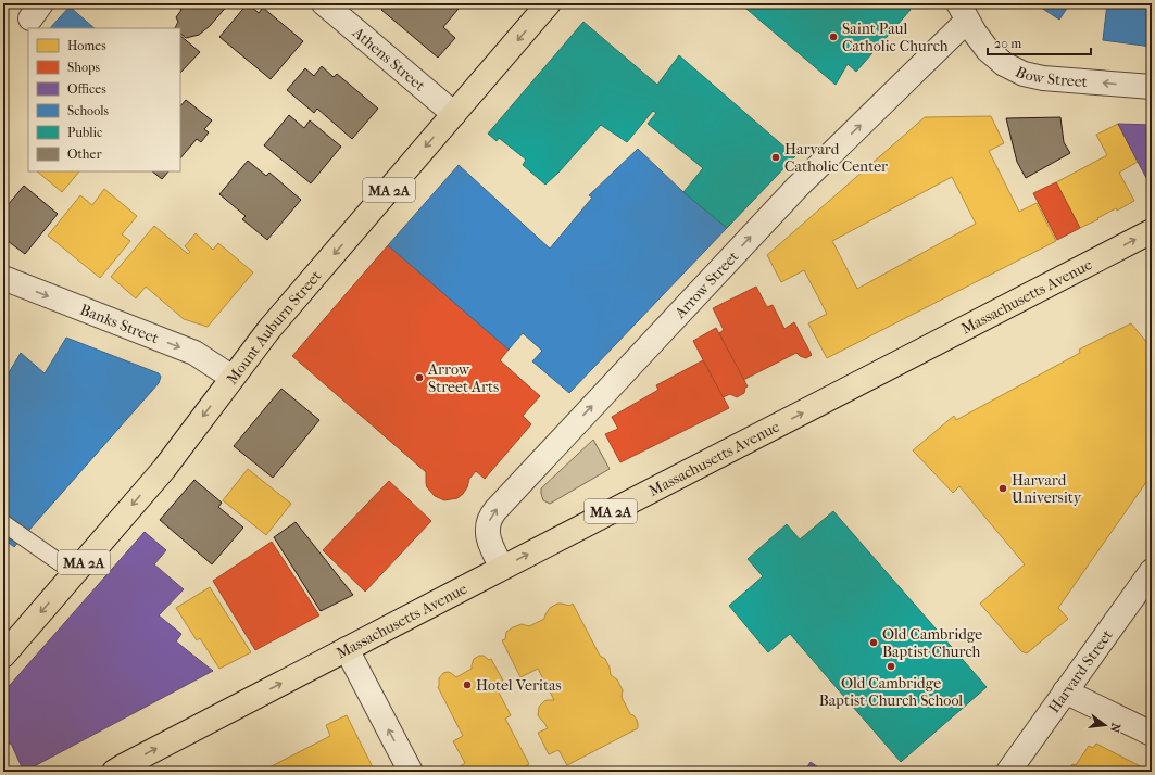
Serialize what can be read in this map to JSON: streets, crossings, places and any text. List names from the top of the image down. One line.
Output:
{"streets":{"main road":["MA 2A","Massachusetts Avenue","Mount Auburn Street"],"street":["Athens Street","Bow Street","Arrow Street","Banks Street","Harvard Street"]},"crossings":[["Athens Street","Mount Auburn Street"],["Bow Street","Arrow Street"],["Arrow Street","Massachusetts Avenue"],["Banks Street","Mount Auburn Street"]],"one_way":["Bow Street","Arrow Street","Massachusetts Avenue","Banks Street","Mount Auburn Street"],"places":["Saint Paul Catholic Church","Harvard Catholic Center","Arrow Street Arts","Harvard University","Old Cambridge Baptist Church","Old Cambridge Baptist Church School","Hotel Veritas"],"legend":["Homes","Shops","Offices","Schools","Public","Other"],"scale_bar":"20 m","north":"right"}
